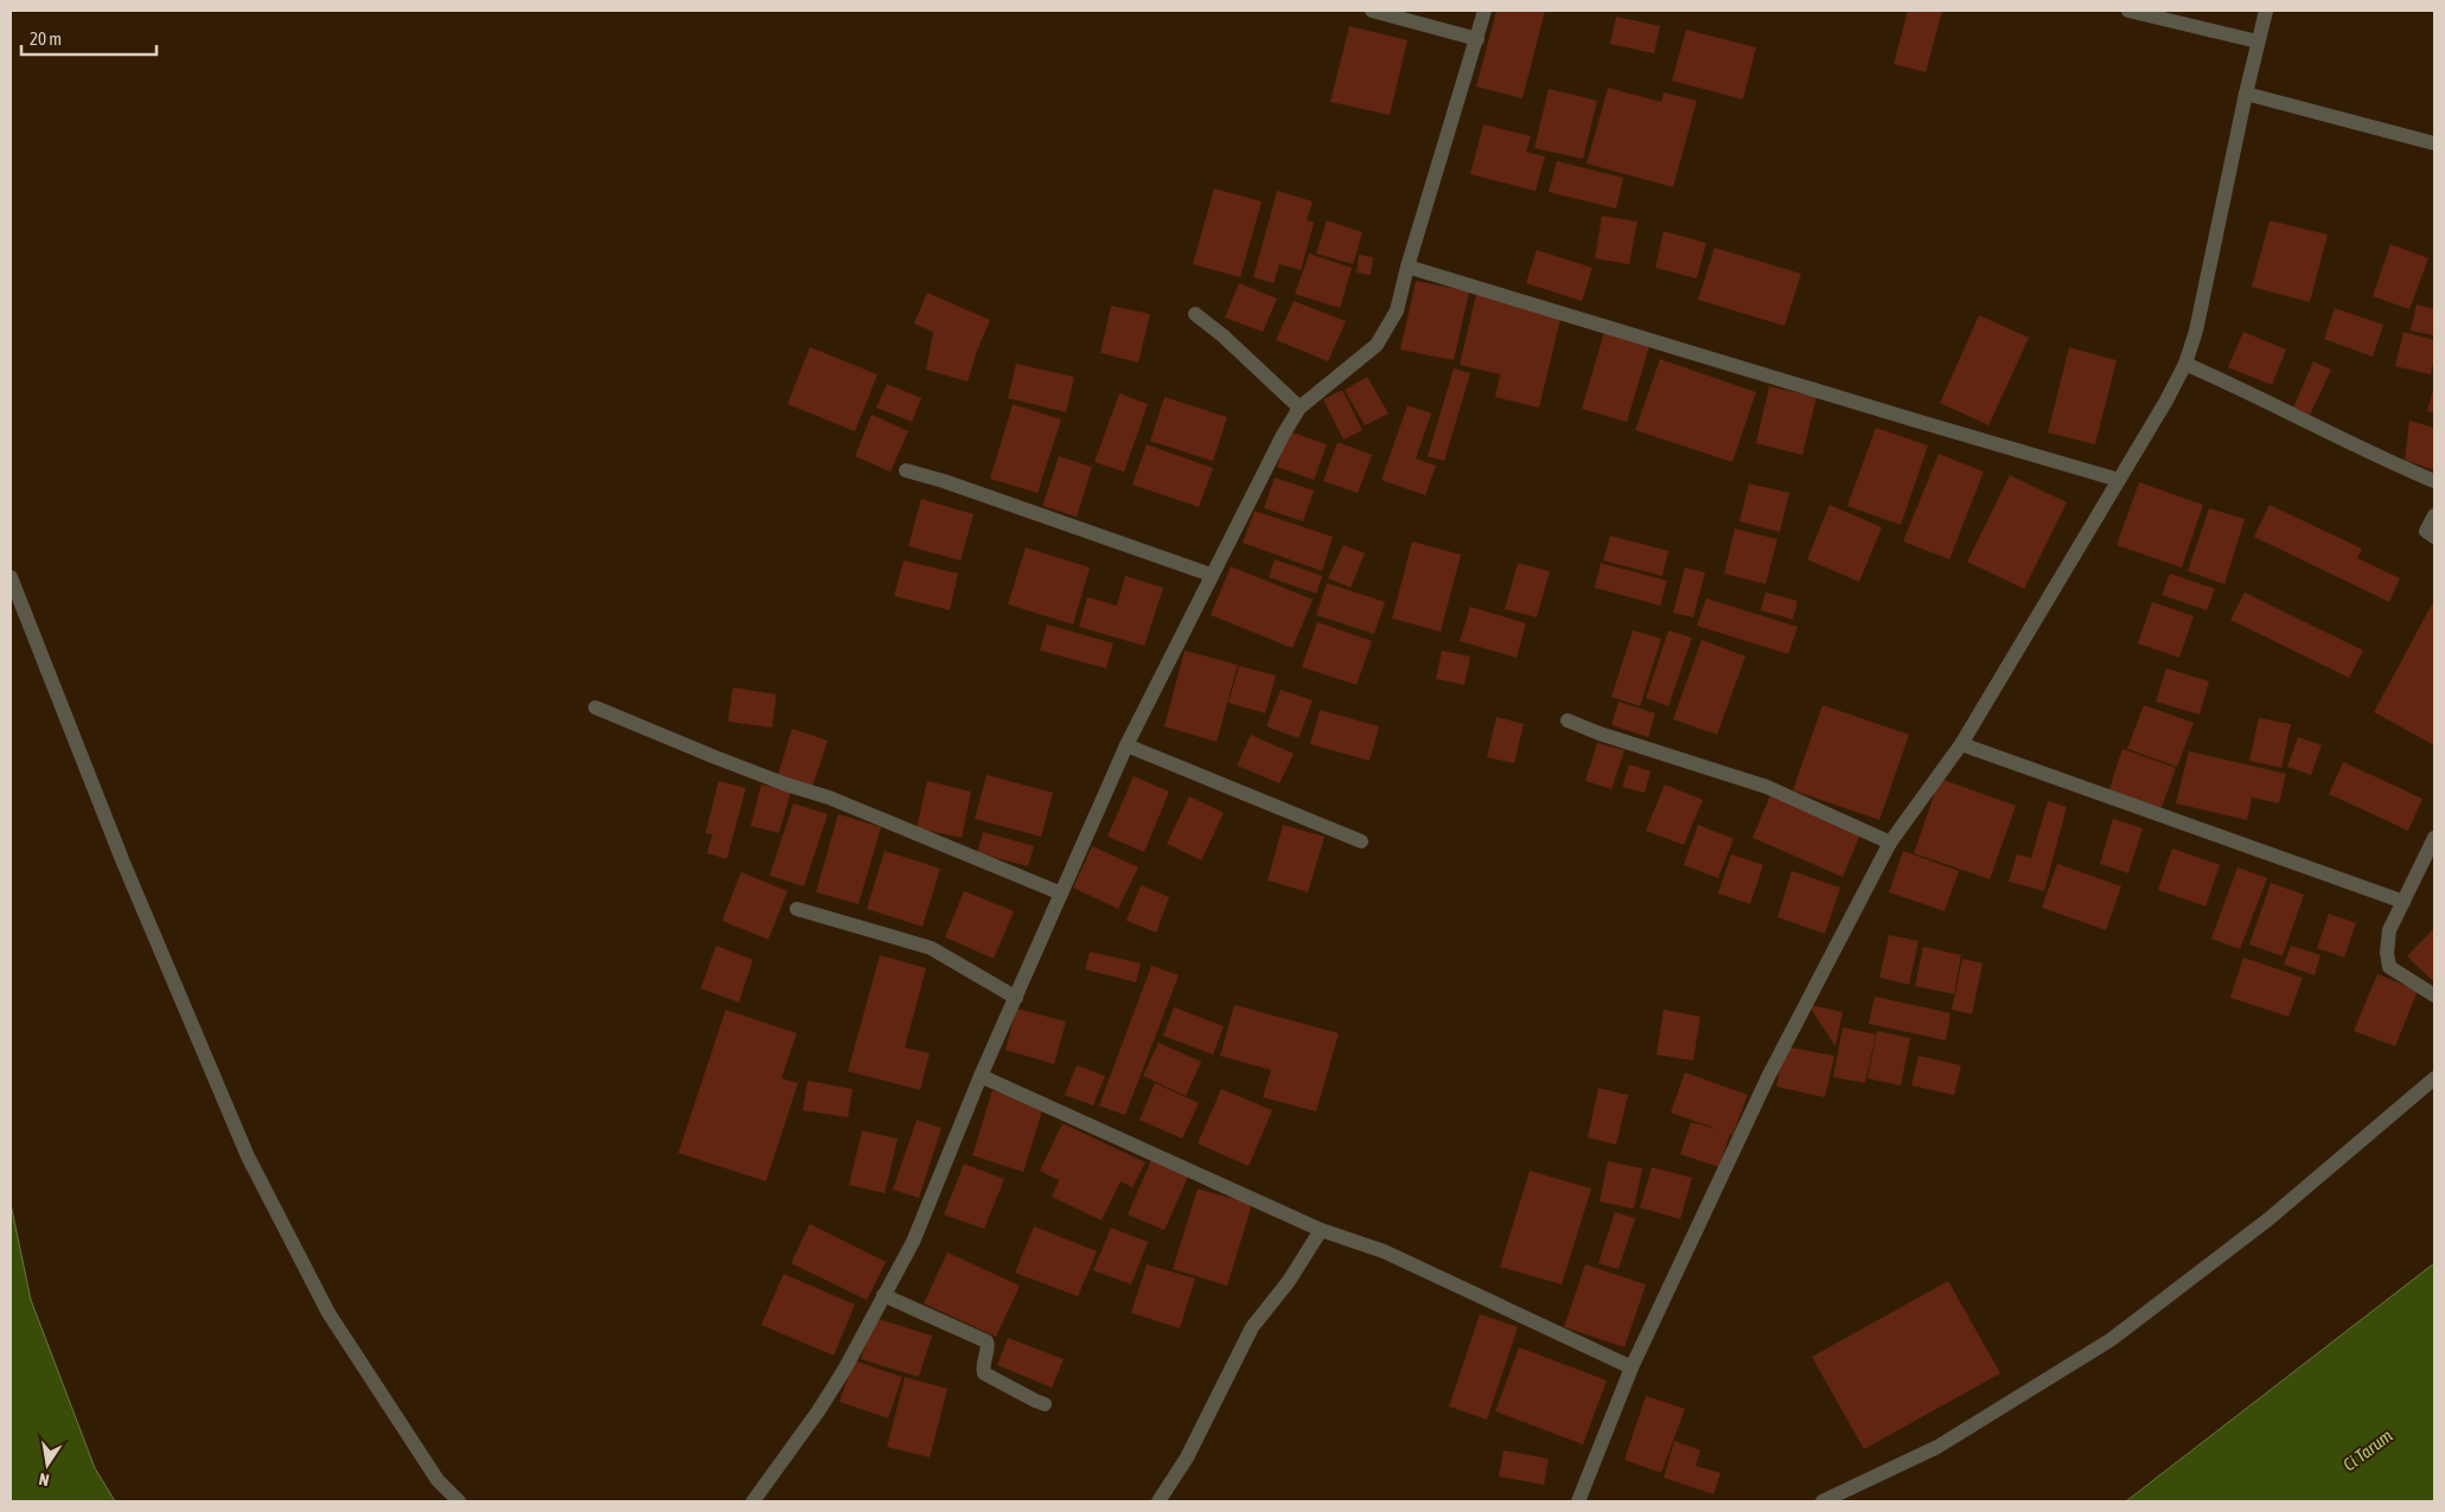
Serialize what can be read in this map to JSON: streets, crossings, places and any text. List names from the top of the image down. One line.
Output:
{"water":["Ci Tarum"],"scale_bar":"20 m","north":"bottom"}
